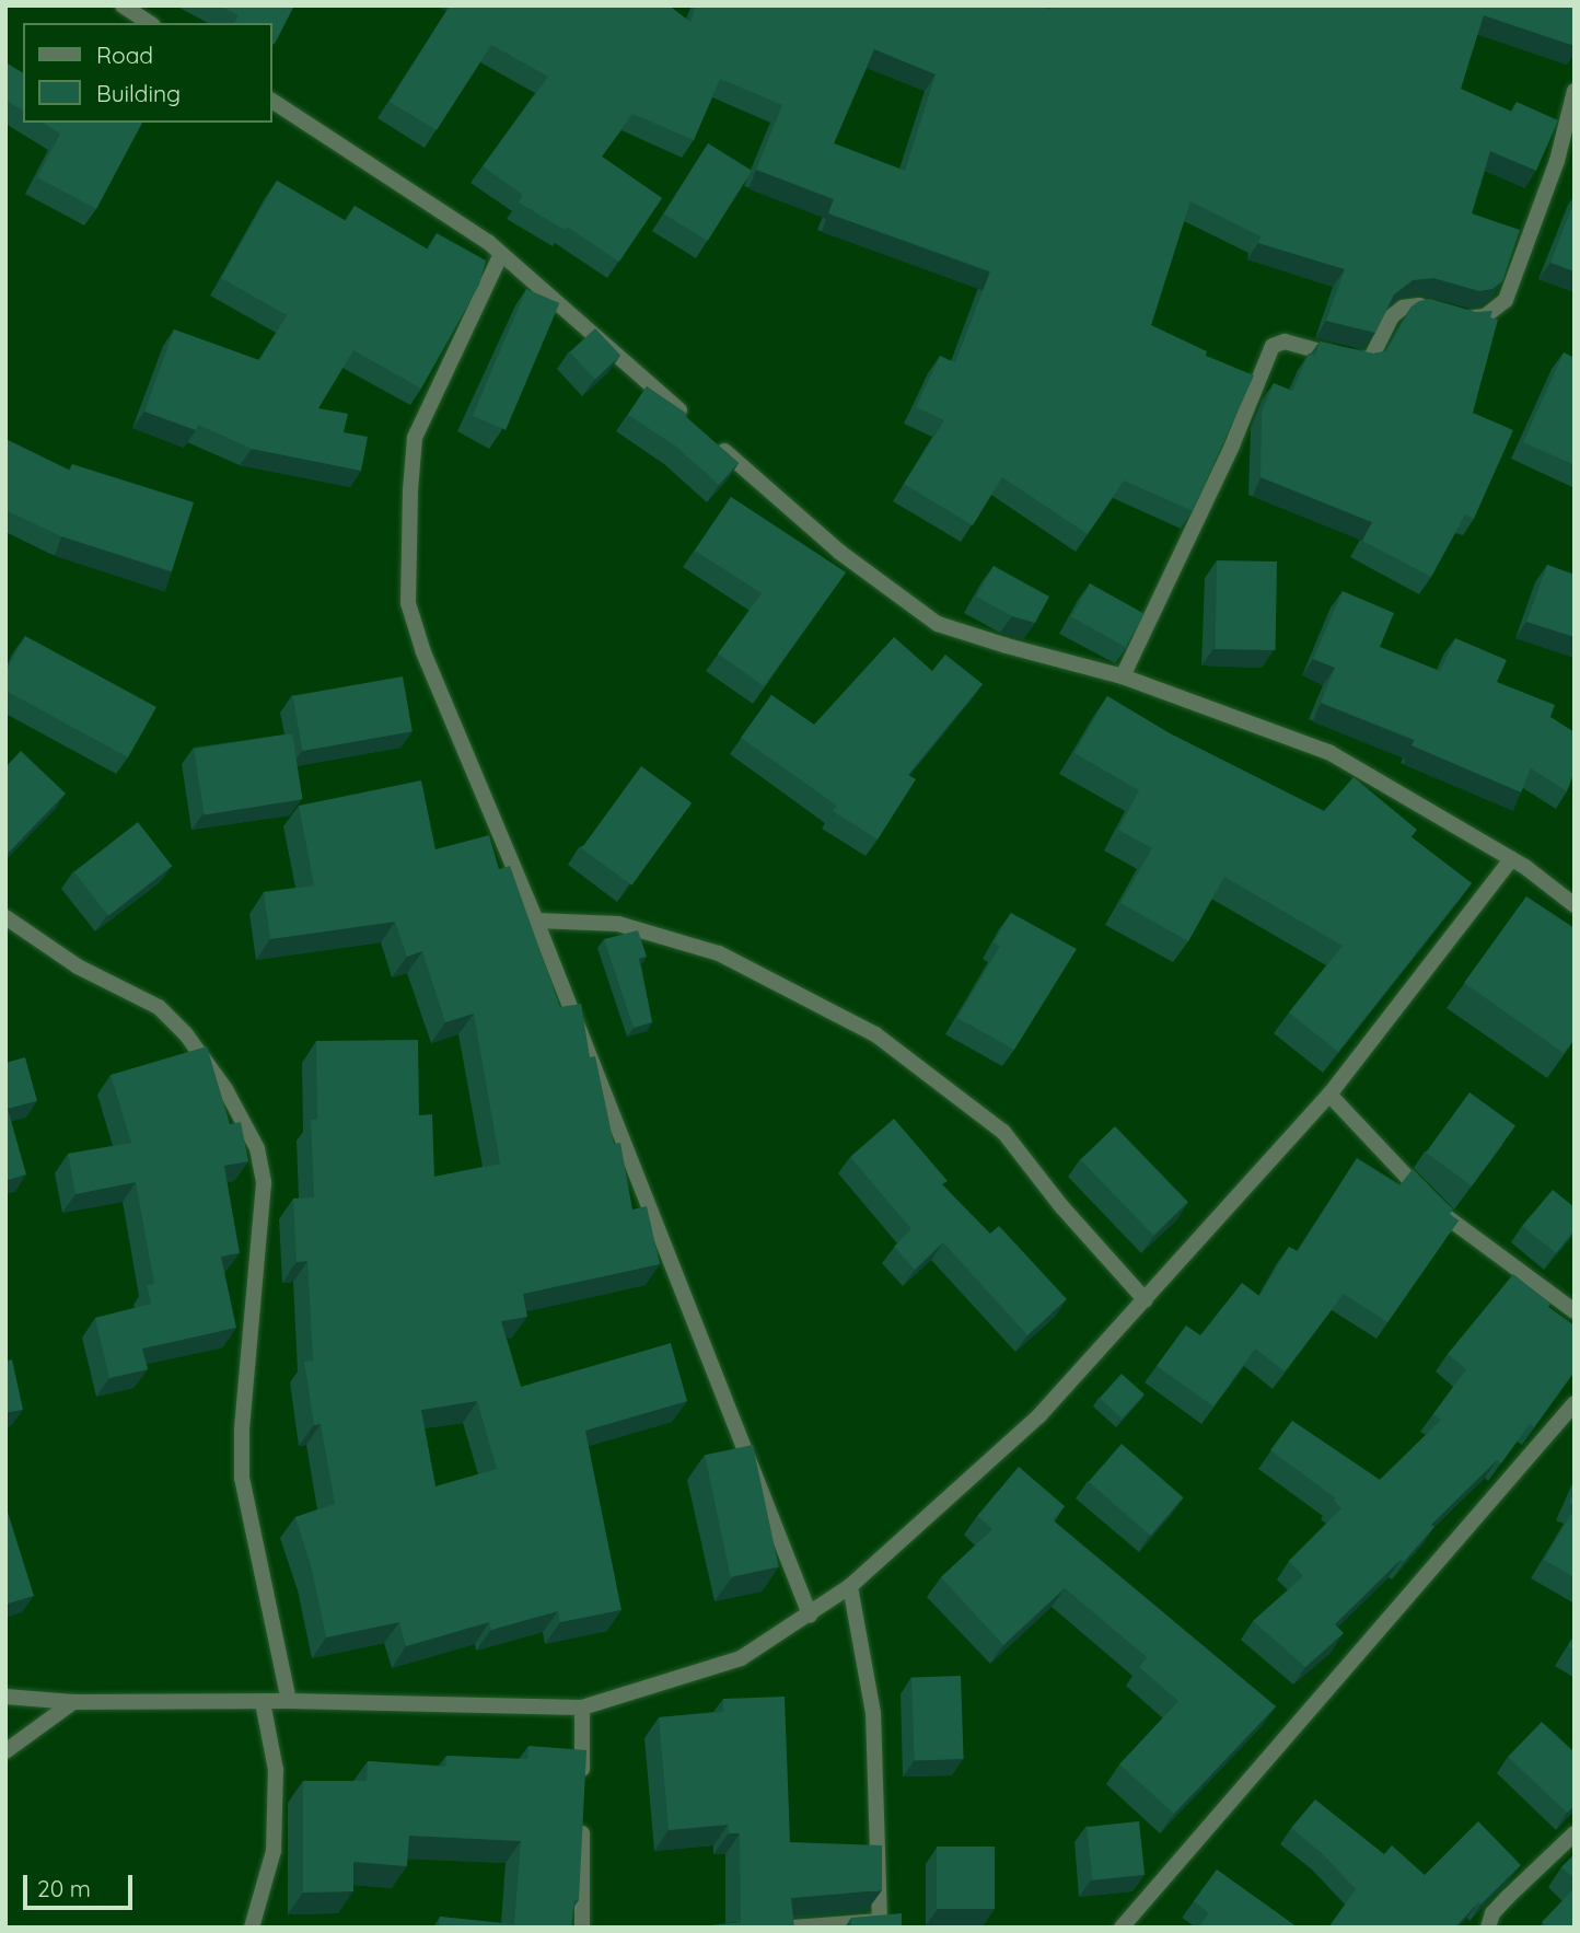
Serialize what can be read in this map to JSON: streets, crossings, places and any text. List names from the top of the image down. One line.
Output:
{"legend":["Road","Building"],"scale_bar":"20 m"}
